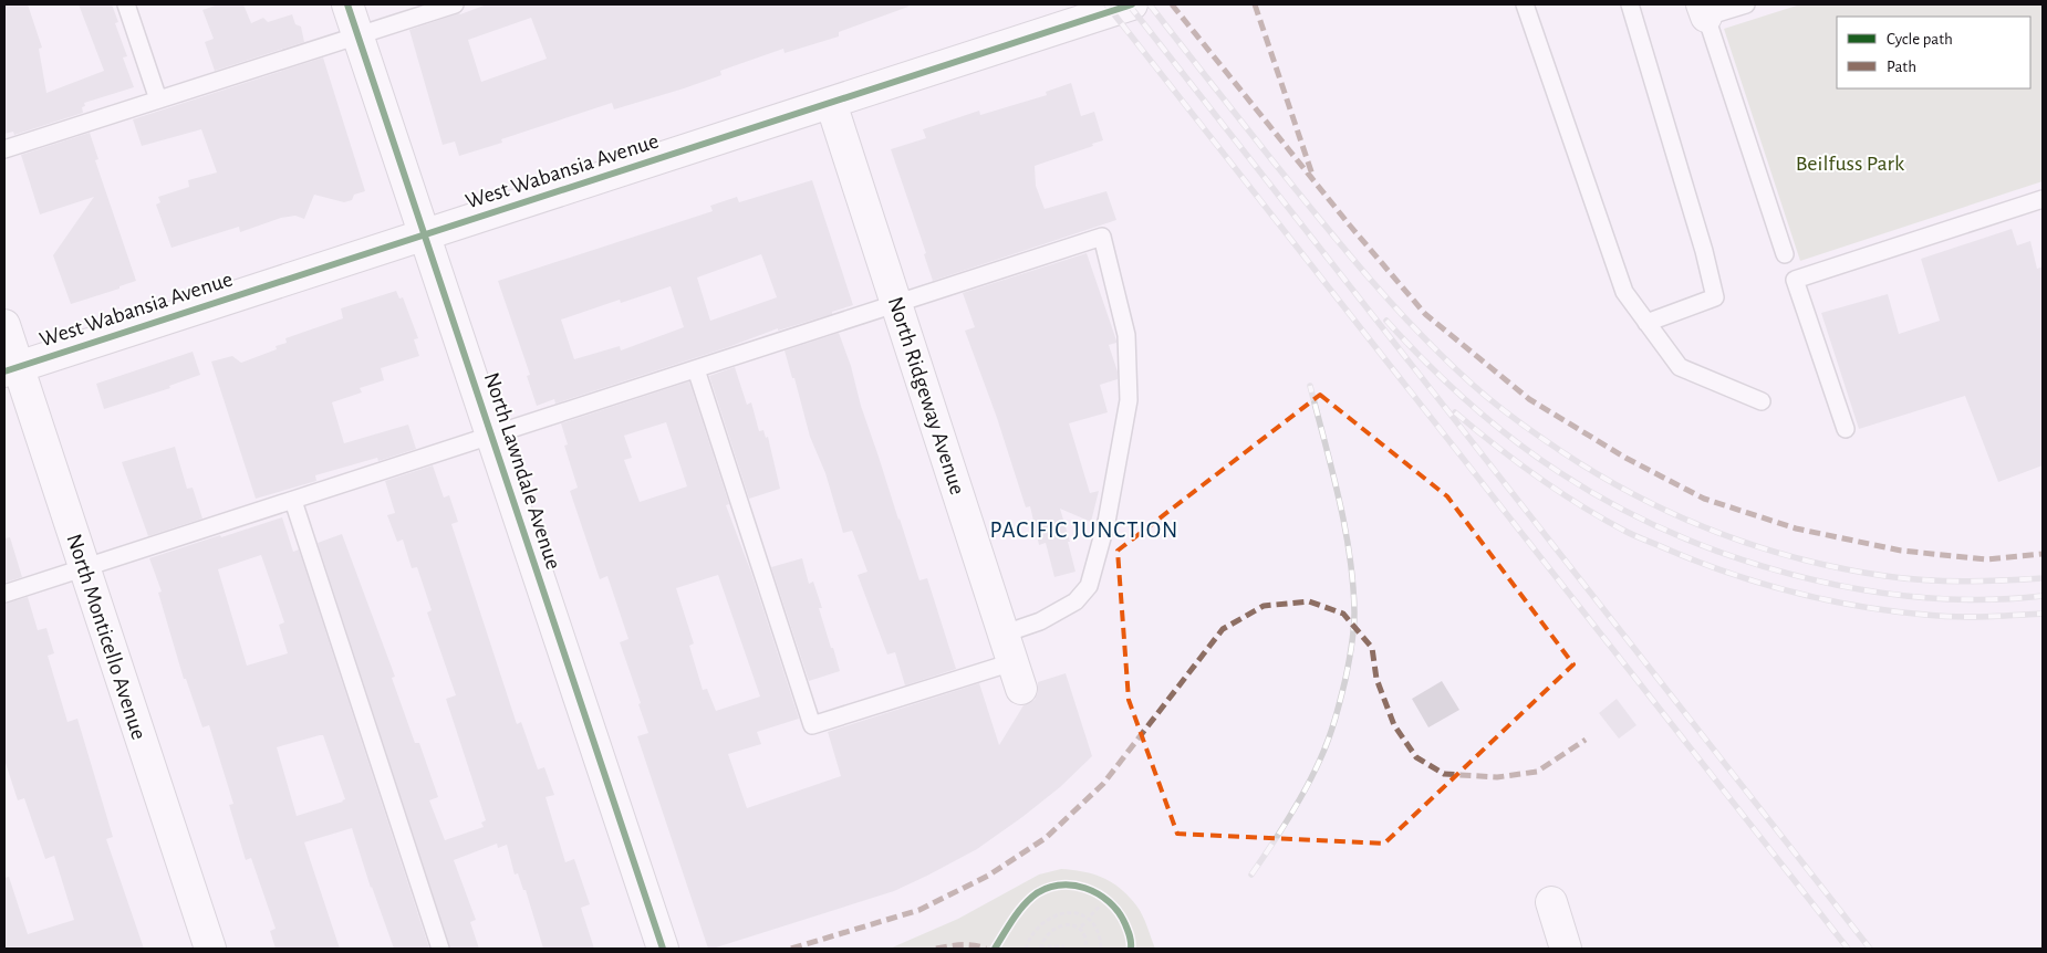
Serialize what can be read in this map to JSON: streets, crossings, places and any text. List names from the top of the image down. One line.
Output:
{"streets":{"street":["West Wabansia Avenue","North Ridgeway Avenue","North Lawndale Avenue","North Monticello Avenue"]},"crossings":[["West Wabansia Avenue","North Ridgeway Avenue"],["West Wabansia Avenue","North Lawndale Avenue"],["West Wabansia Avenue","North Monticello Avenue"]],"districts":["PACIFIC JUNCTION"],"parks":["Beilfuss Park"],"legend":["Cycle path","Path"]}
